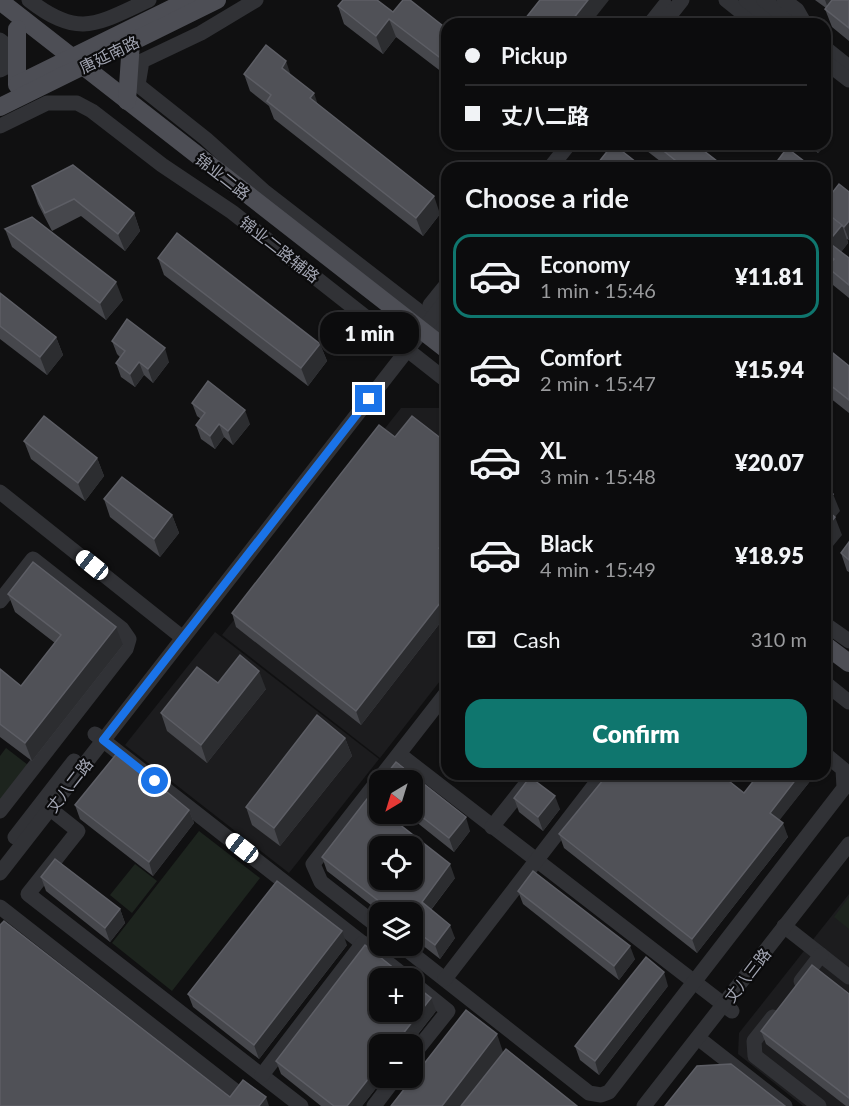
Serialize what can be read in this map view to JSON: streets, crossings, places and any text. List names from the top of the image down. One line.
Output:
{"streets":{"main road":["唐延南路","锦业二路"],"street":["锦业二路辅路","丈八二路","丈八三路"]},"crossings":[["唐延南路","锦业二路"],["锦业二路","锦业二路辅路"],["锦业二路","丈八二路"],["锦业二路辅路","丈八二路"]],"north":"bottom left","page":{"banner":["Pickup","丈八二路"],"heading":"Choose a ride","list":[{"name":"Economy","note":"1 min · 15:46","value":"¥11.81"},{"name":"Comfort","note":"2 min · 15:47","value":"¥15.94"},{"name":"XL","note":"3 min · 15:48","value":"¥20.07"},{"name":"Black","note":"4 min · 15:49","value":"¥18.95"}],"bubble":"1 min","pay":["Cash","310 m"],"buttons":"Confirm","map_buttons":["+","−"]}}
